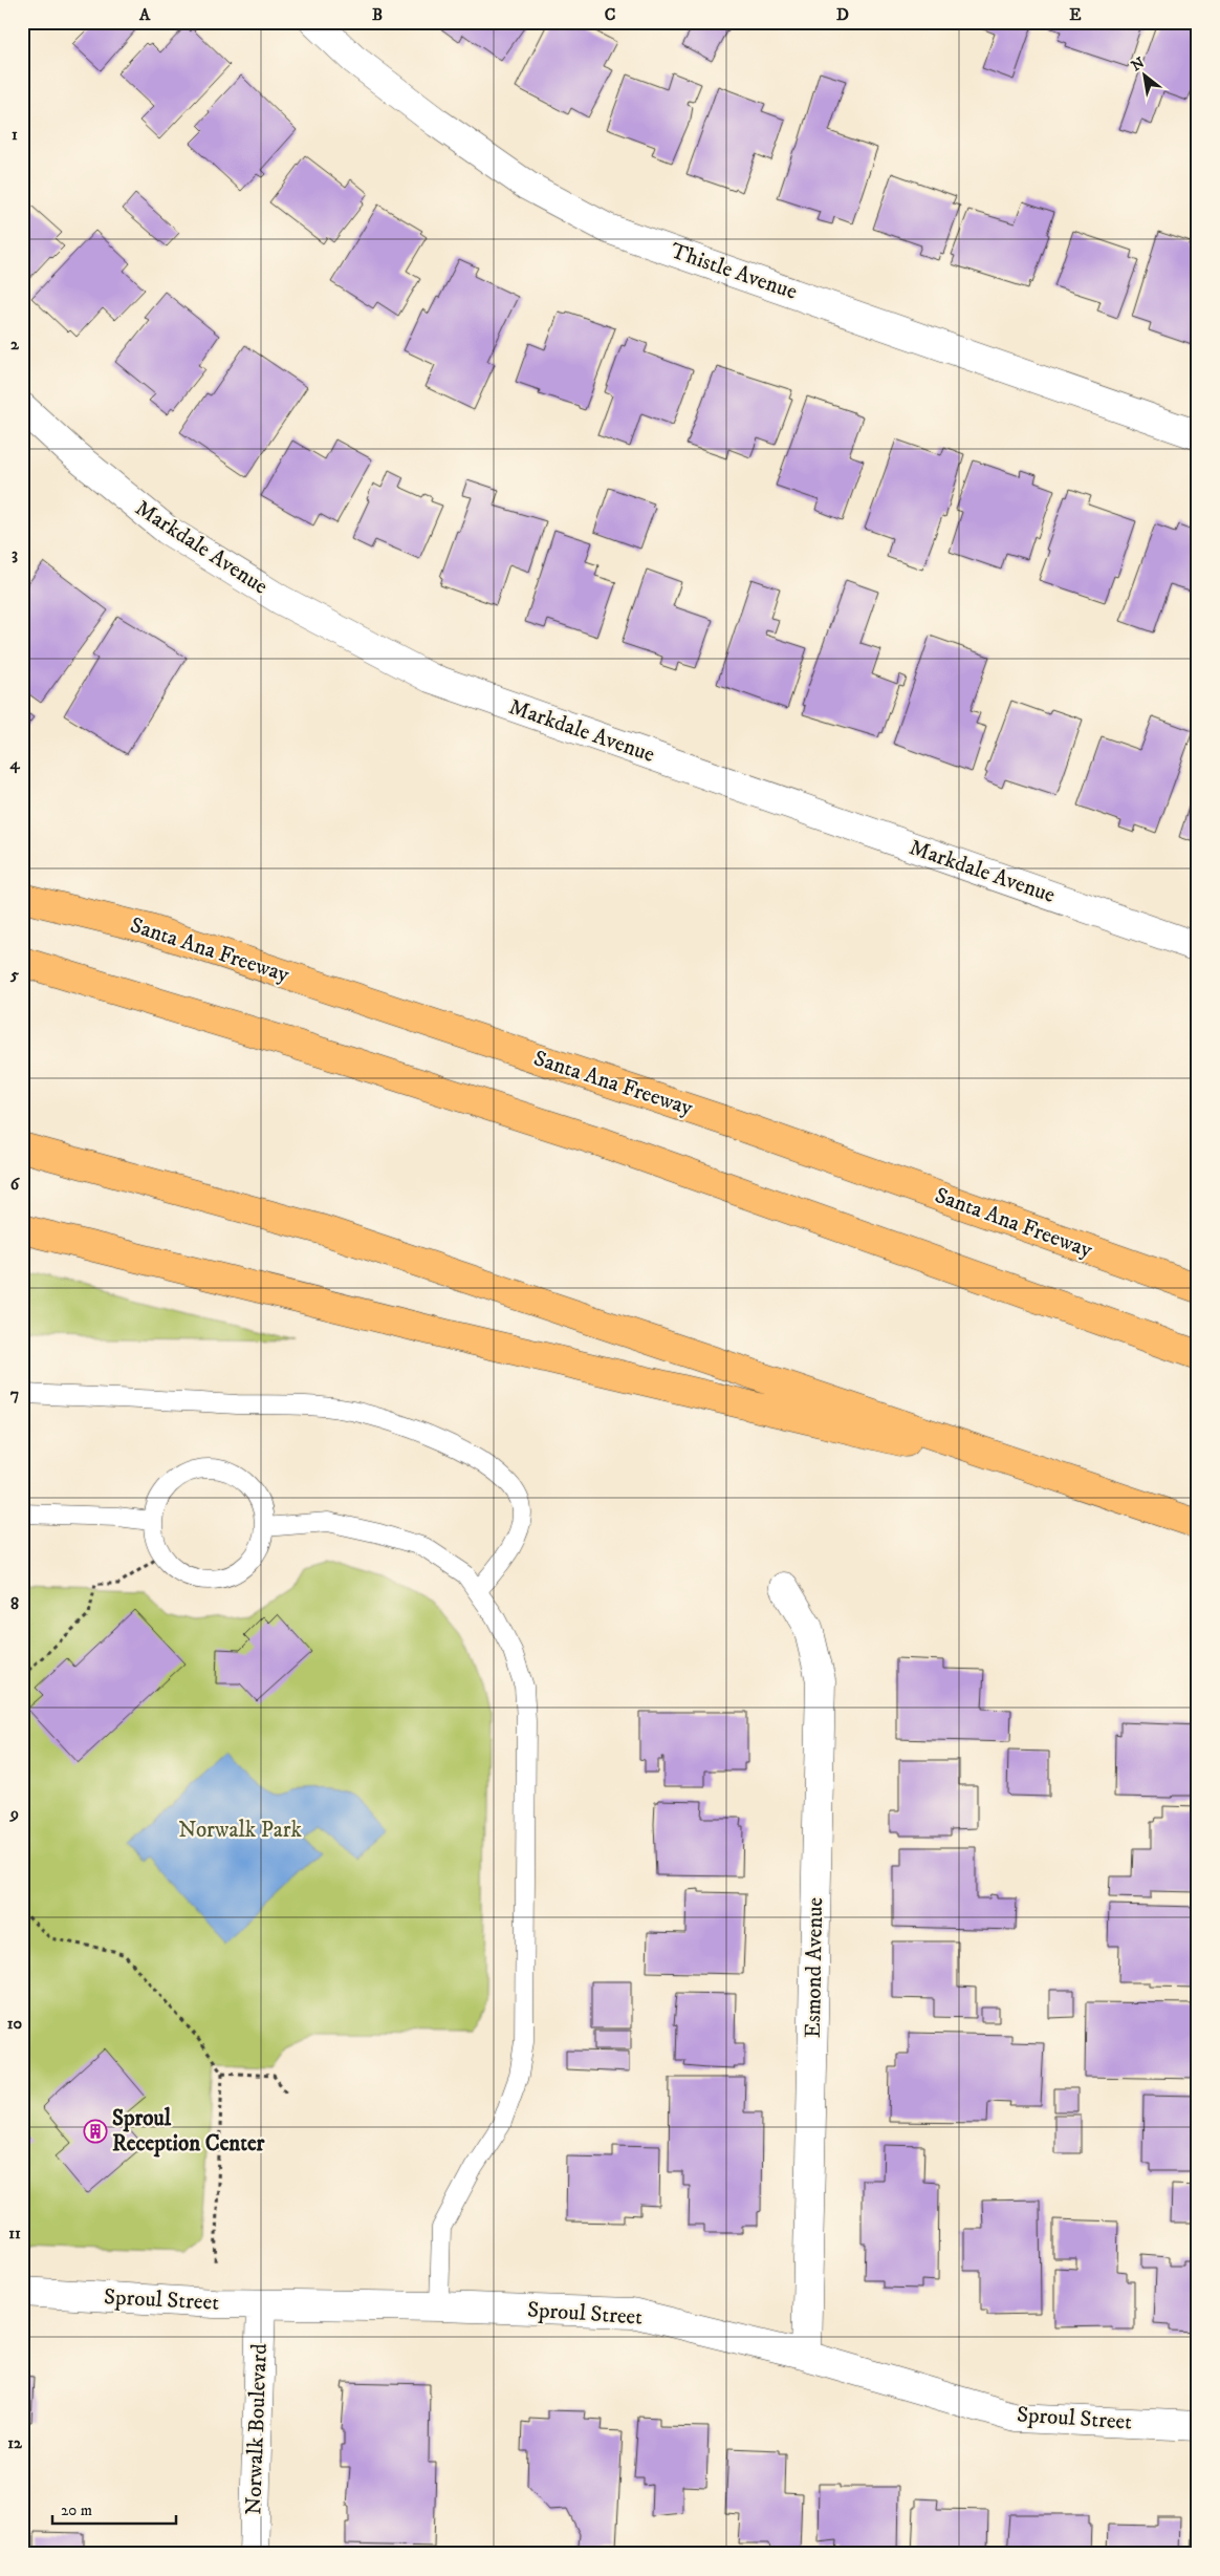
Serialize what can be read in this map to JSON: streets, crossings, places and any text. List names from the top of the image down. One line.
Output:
{"streets":{"highway":["Santa Ana Freeway"],"street":["Thistle Avenue","Markdale Avenue","Esmond Avenue","Sproul Street","Norwalk Boulevard"]},"crossings":[["Esmond Avenue","Sproul Street"],["Sproul Street","Norwalk Boulevard"]],"parks":["Norwalk Park"],"places":{"building":["Sproul Reception Center"]},"scale_bar":"20 m","north":"top left","grid":{"columns":["A","B","C","D","E"],"rows":["1","2","3","4","5","6","7","8","9","10","11","12"]}}
